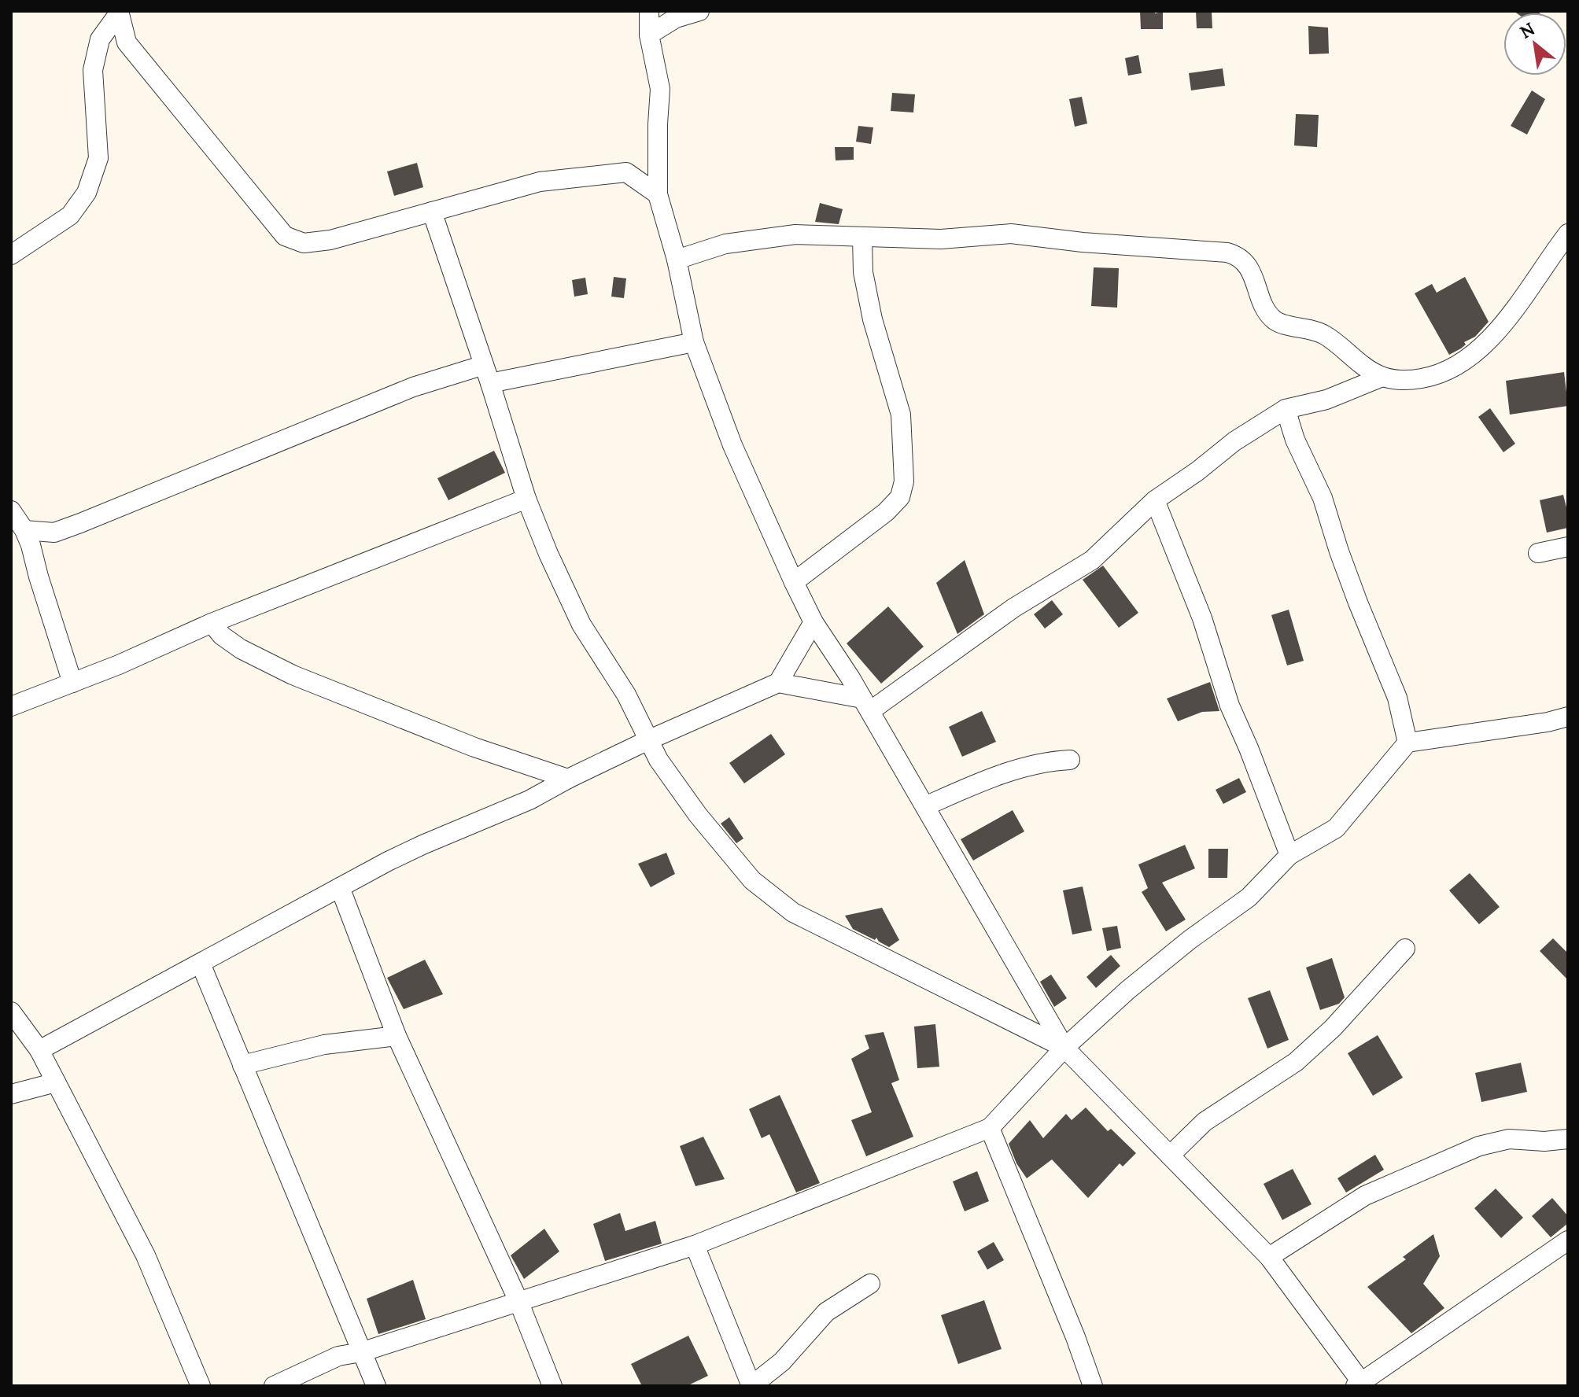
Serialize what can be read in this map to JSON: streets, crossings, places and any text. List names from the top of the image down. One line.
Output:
{"north":"top left"}
